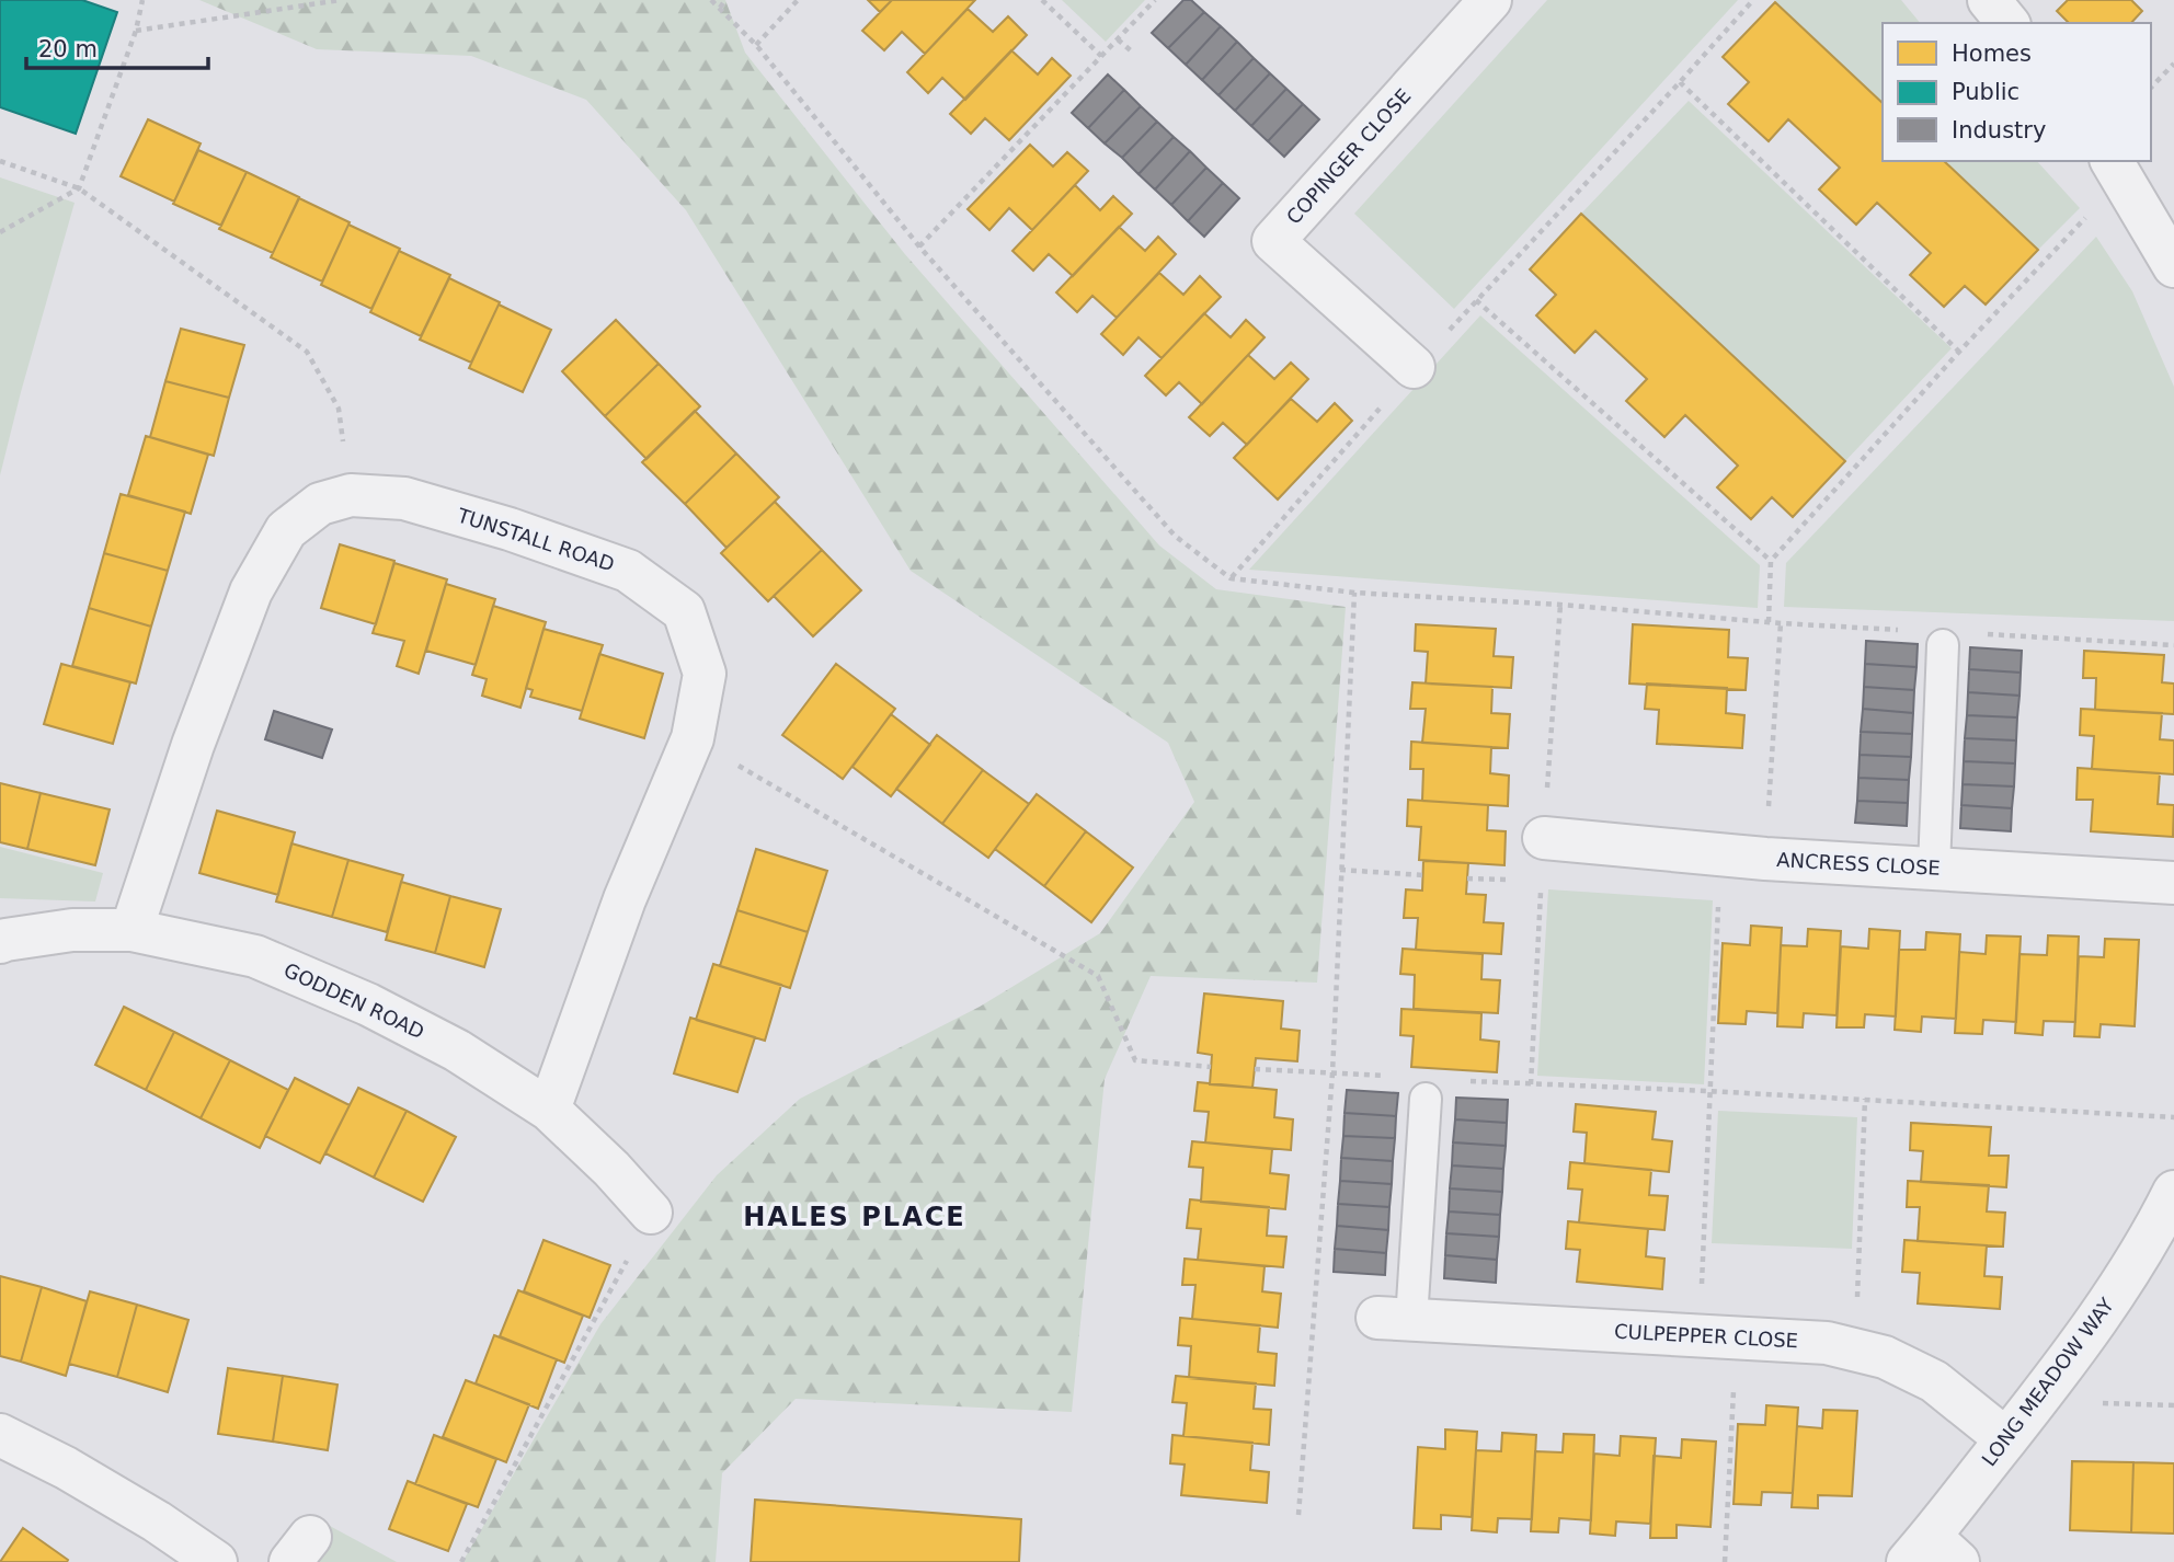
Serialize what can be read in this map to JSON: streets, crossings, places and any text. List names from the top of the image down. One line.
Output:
{"streets":{"street":["COPINGER CLOSE","TUNSTALL ROAD","ANCRESS CLOSE","GODDEN ROAD","CULPEPPER CLOSE","LONG MEADOW WAY"]},"crossings":[["TUNSTALL ROAD","GODDEN ROAD"],["CULPEPPER CLOSE","LONG MEADOW WAY"]],"districts":["HALES PLACE"],"legend":["Homes","Public","Industry"],"scale_bar":"20 m"}
